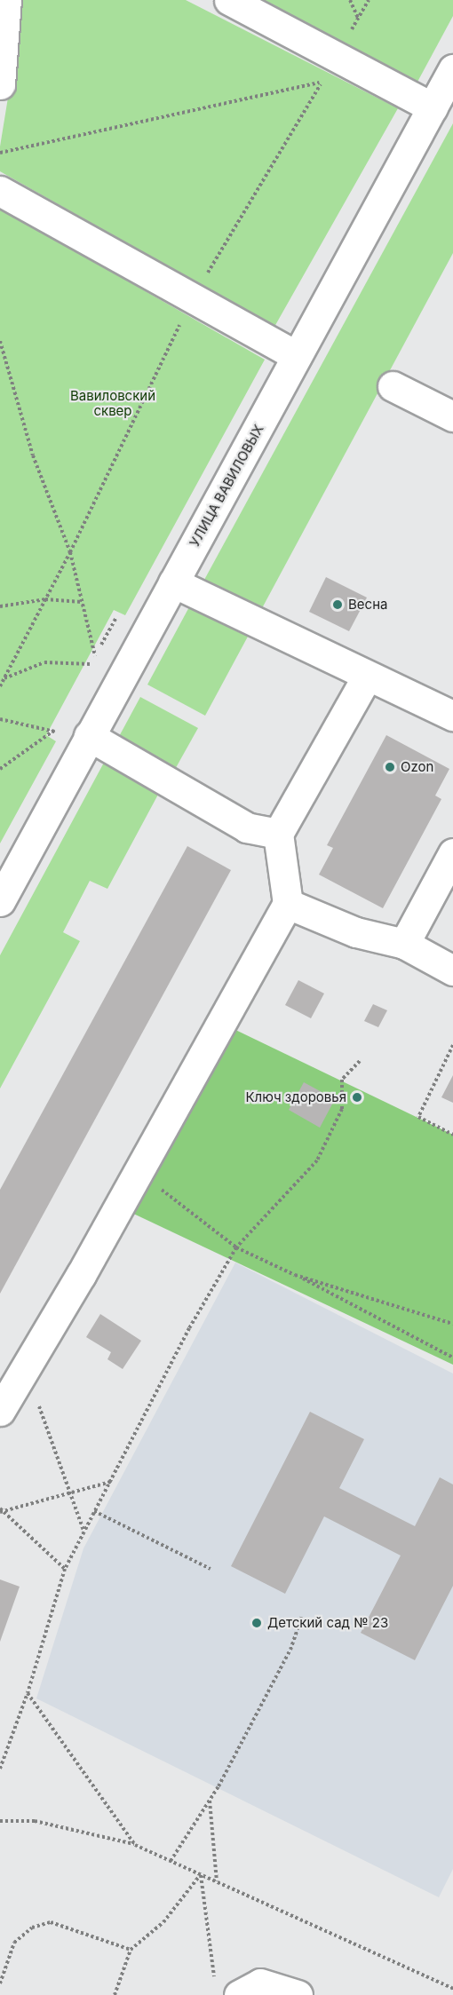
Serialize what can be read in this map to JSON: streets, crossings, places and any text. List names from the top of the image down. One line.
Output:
{"streets":{"street":["УЛИЦА ВАВИЛОВЫХ"]},"parks":["Вавиловский сквер"],"places":["Весна","Ozon","Ключ здоровья","Детский сад № 23"]}
